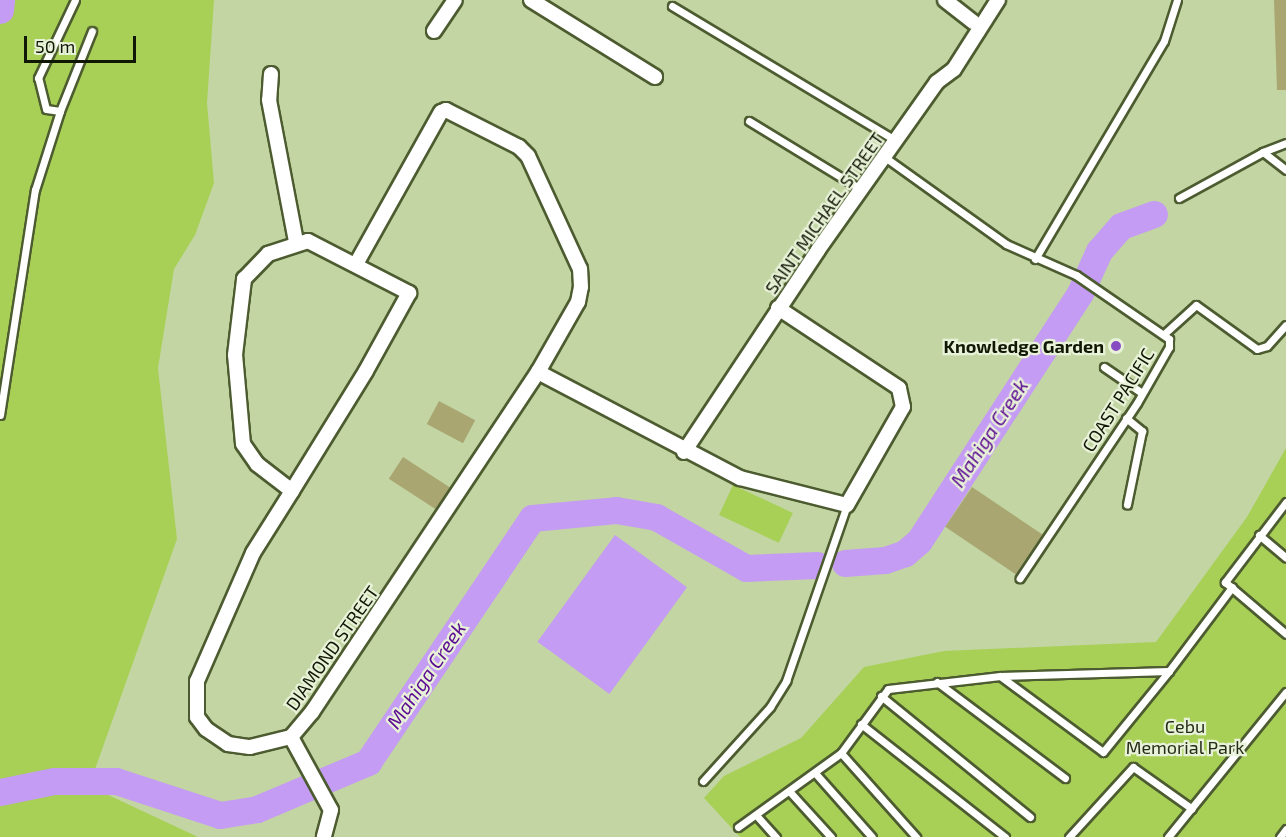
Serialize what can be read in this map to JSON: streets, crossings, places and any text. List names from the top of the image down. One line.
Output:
{"streets":{"street":["SAINT MICHAEL STREET","DIAMOND STREET"],"lane":["COAST PACIFIC"]},"crossings":[["SAINT MICHAEL STREET","COAST PACIFIC"]],"water":["Mahiga Creek"],"parks":["Cebu Memorial Park"],"places":["Knowledge Garden"],"scale_bar":"50 m"}
